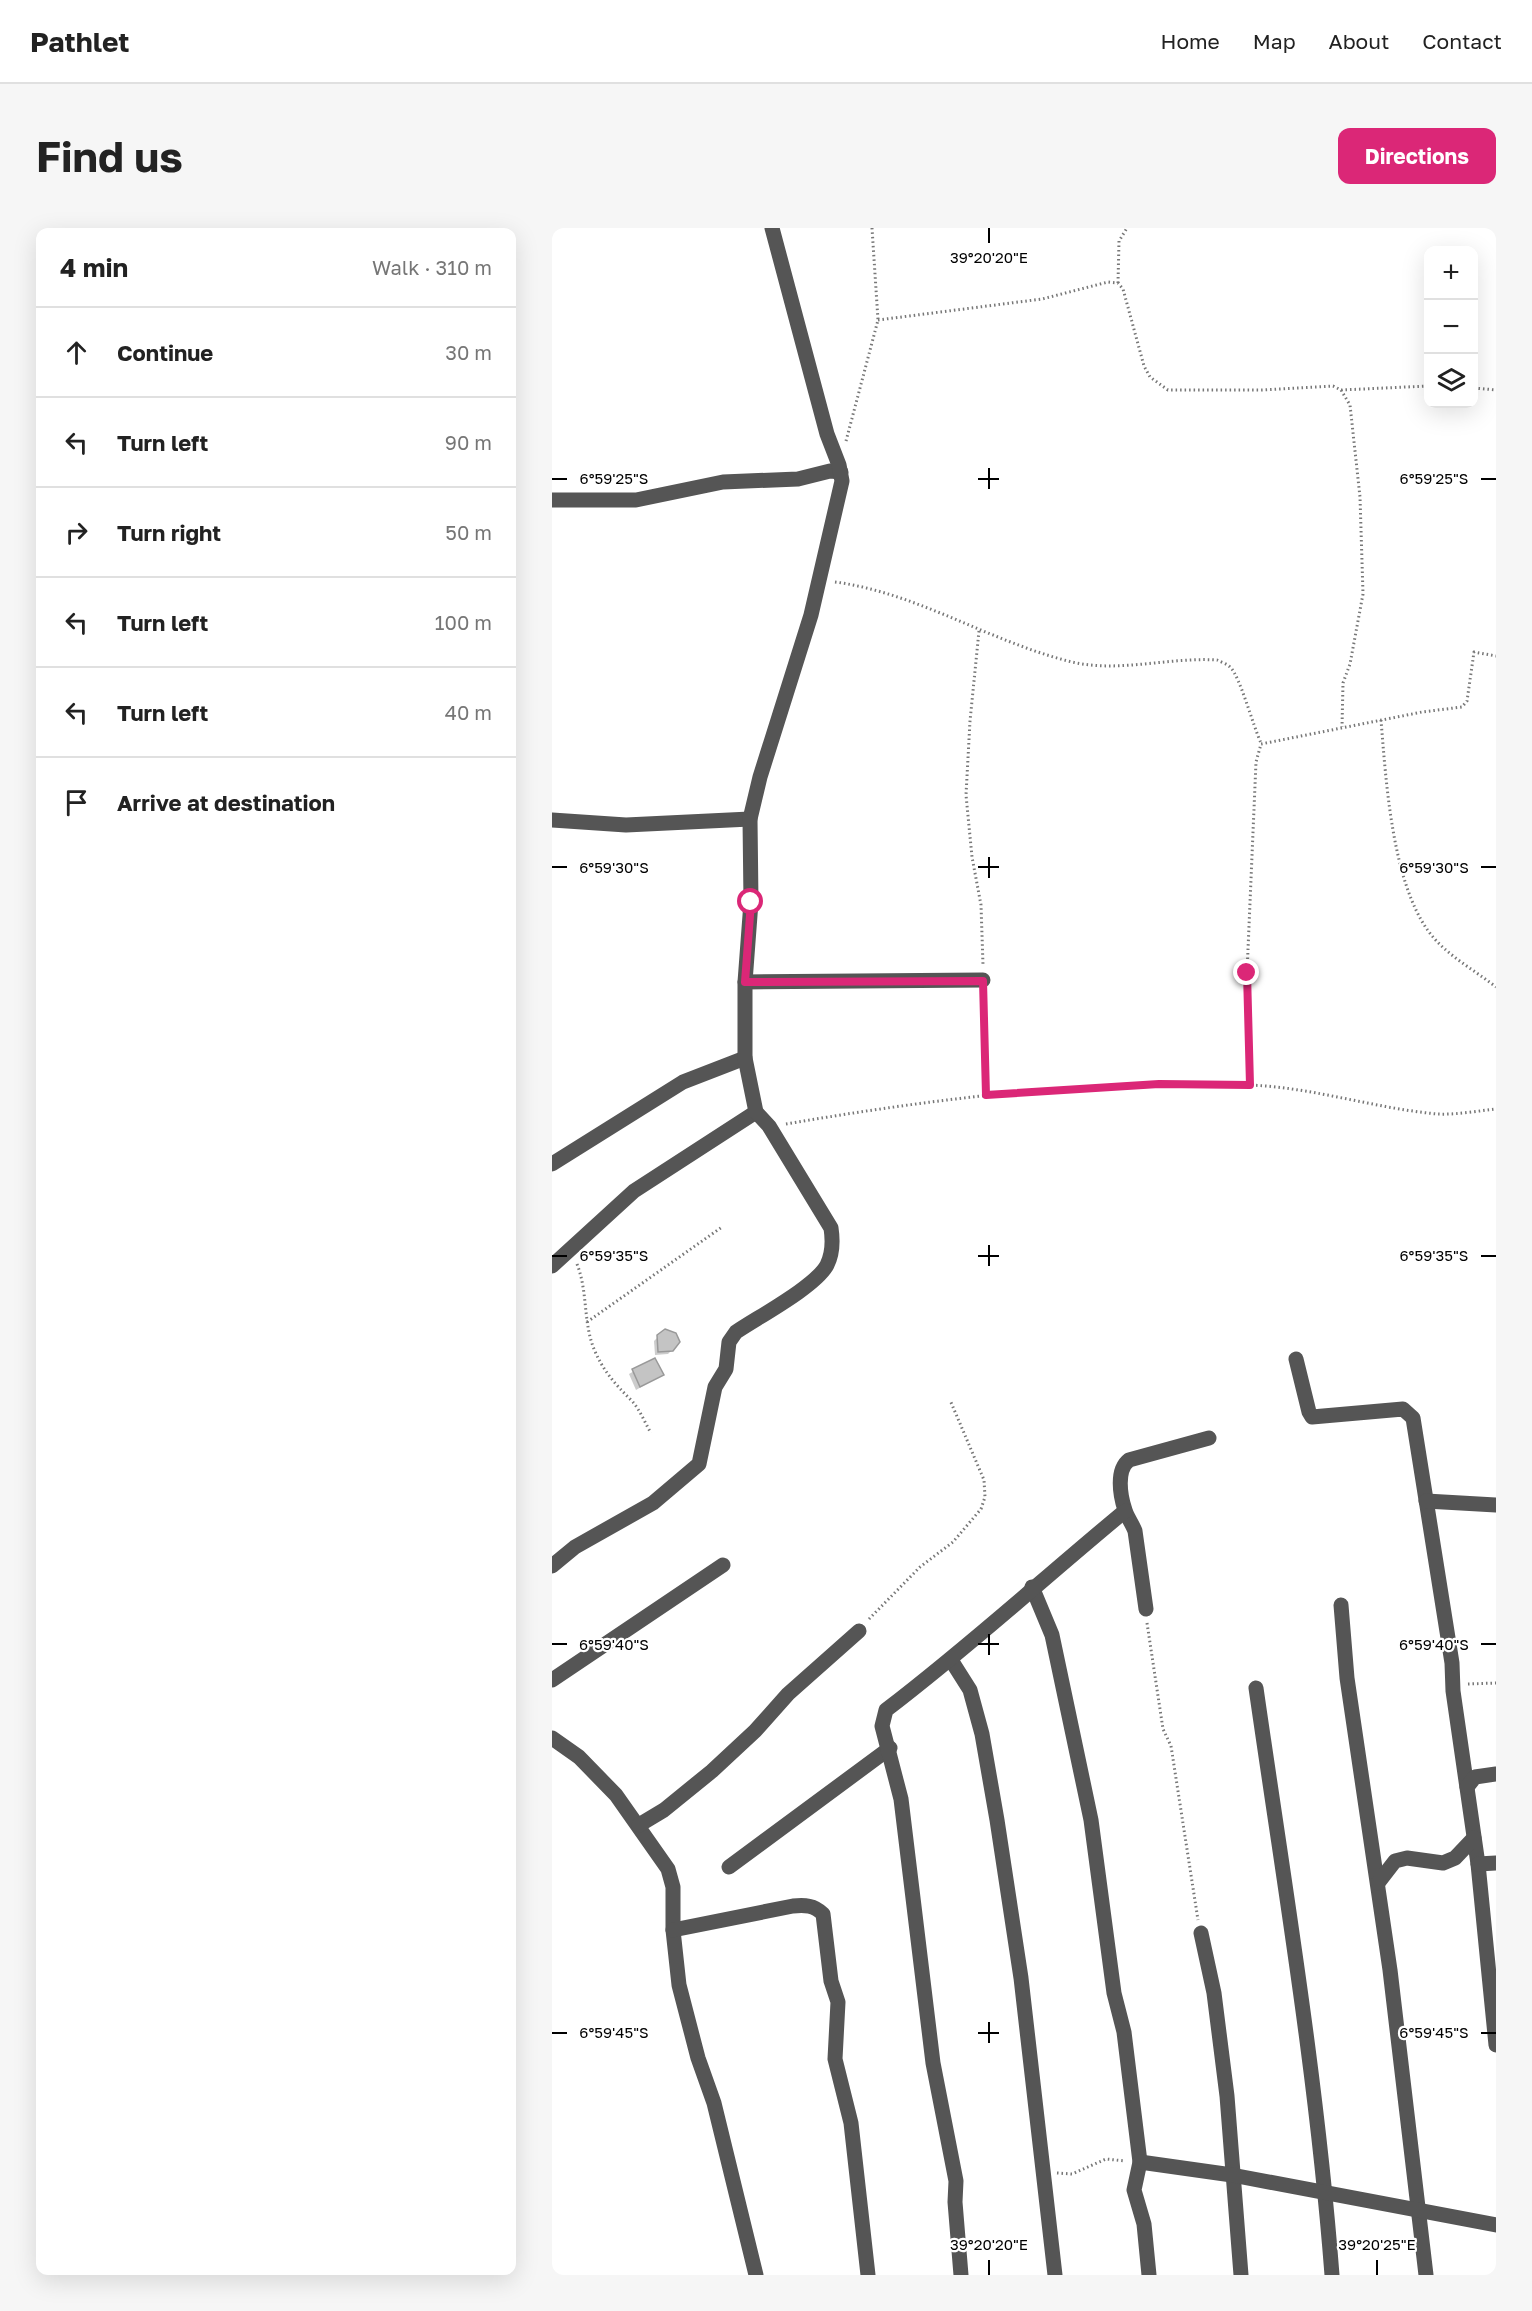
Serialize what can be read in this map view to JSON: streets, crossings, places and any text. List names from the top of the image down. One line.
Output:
{"page":{"header":"Pathlet","nav":["Home","Map","About","Contact"],"buttons":"Directions","title":"Find us","heading":["4 min","Walk · 310 m"],"map_buttons":["+","−"],"list":[["Continue","30 m"],["Turn left","90 m"],["Turn right","50 m"],["Turn left","100 m"],["Turn left","40 m"],"Arrive at destination"]},"coordinates":["39°20'20\"E","6°59'25\"S","6°59'30\"S","6°59'35\"S","6°59'40\"S","6°59'45\"S","39°20'25\"E"]}
